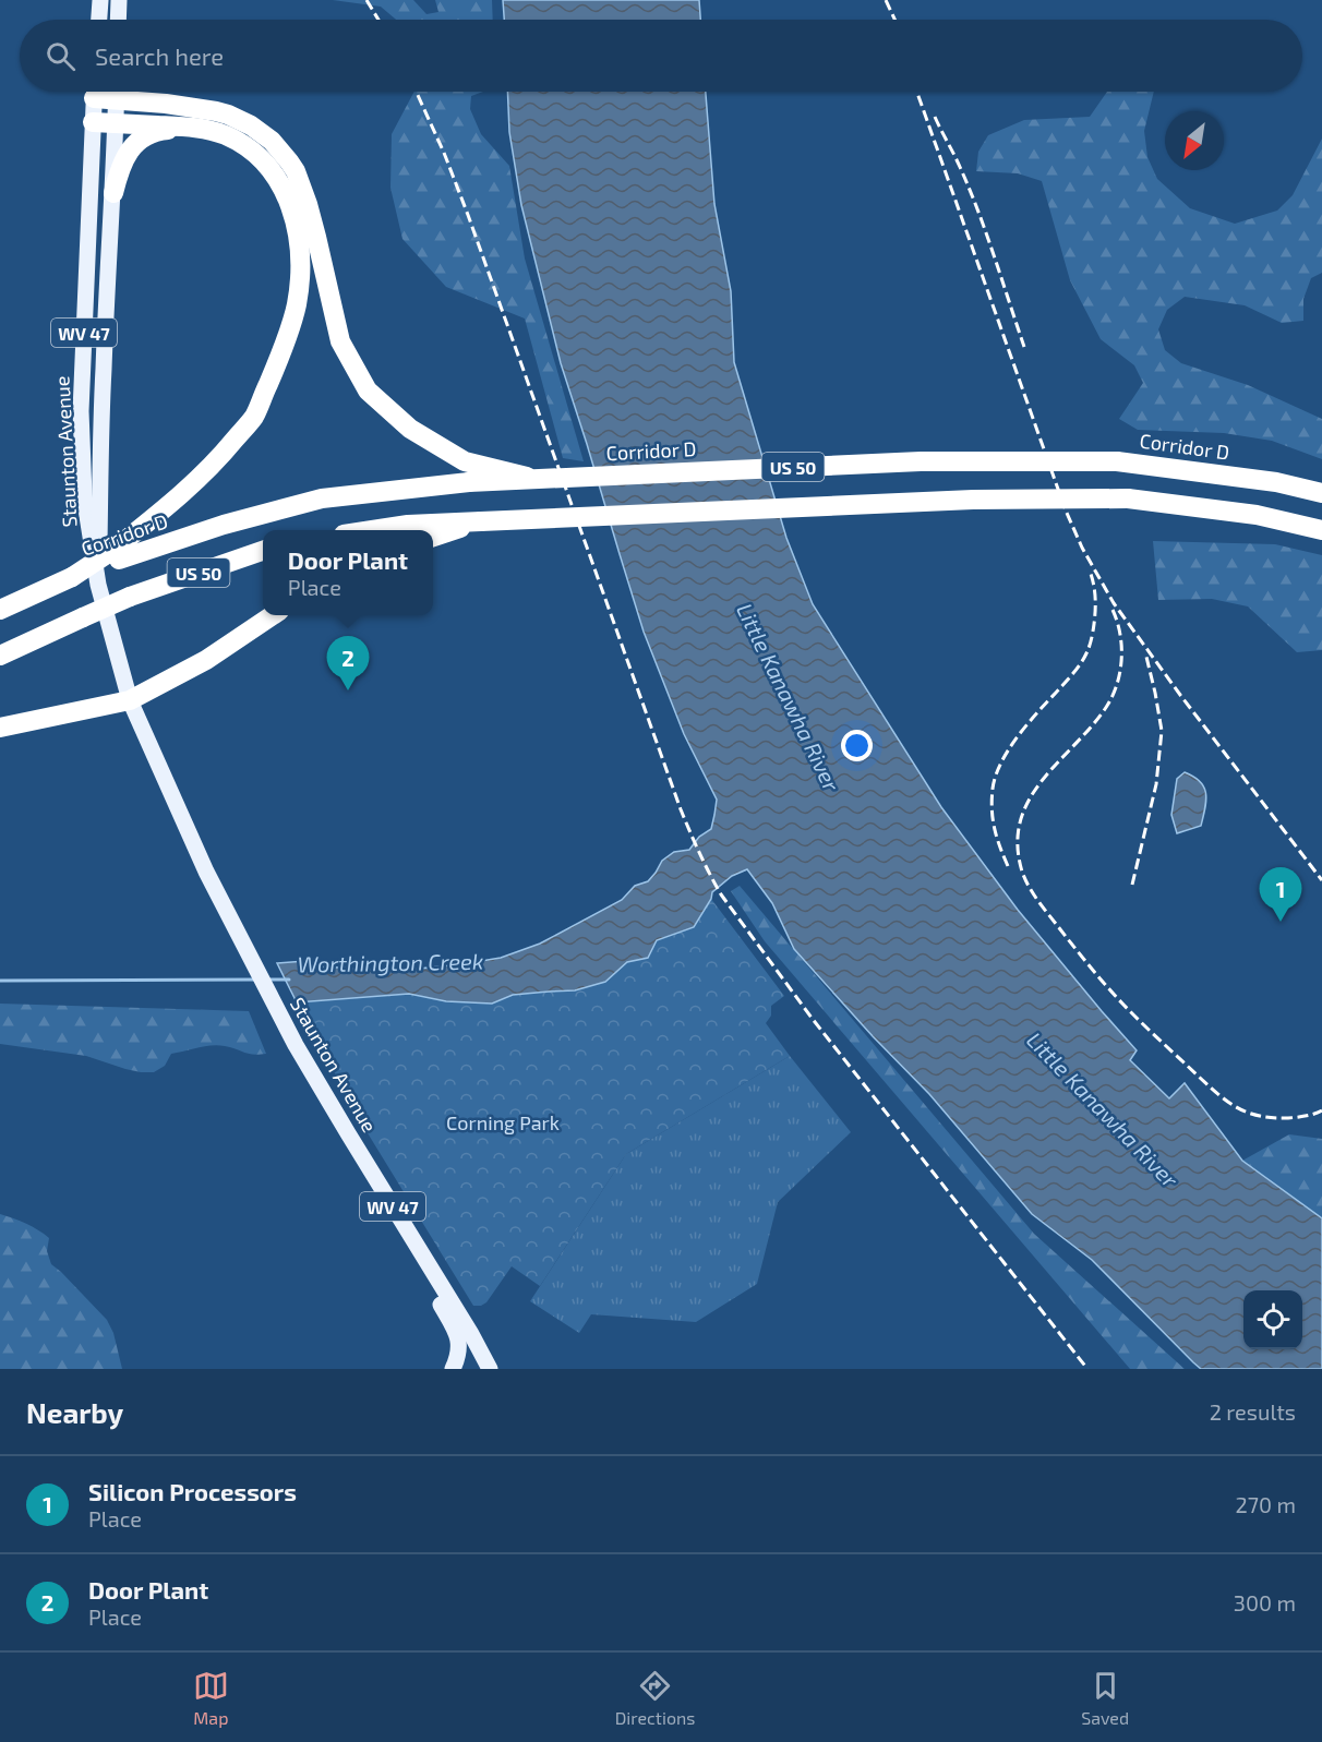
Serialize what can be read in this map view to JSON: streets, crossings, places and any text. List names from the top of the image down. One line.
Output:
{"streets":{"highway":["Corridor D","US 50"],"main road":["WV 47","Staunton Avenue"]},"water":["Little Kanawha River","Worthington Creek"],"parks":["Corning Park"],"north":"bottom left","page":{"search":"Search here","popup":["Door Plant","Place"],"pins":["2","1"],"heading":["Nearby","2 results"],"list":[{"mark":"1","name":"Silicon Processors","note":"Place","value":"270 m"},{"mark":"2","name":"Door Plant","note":"Place","value":"300 m"}],"nav":["Map","Directions","Saved"]}}
